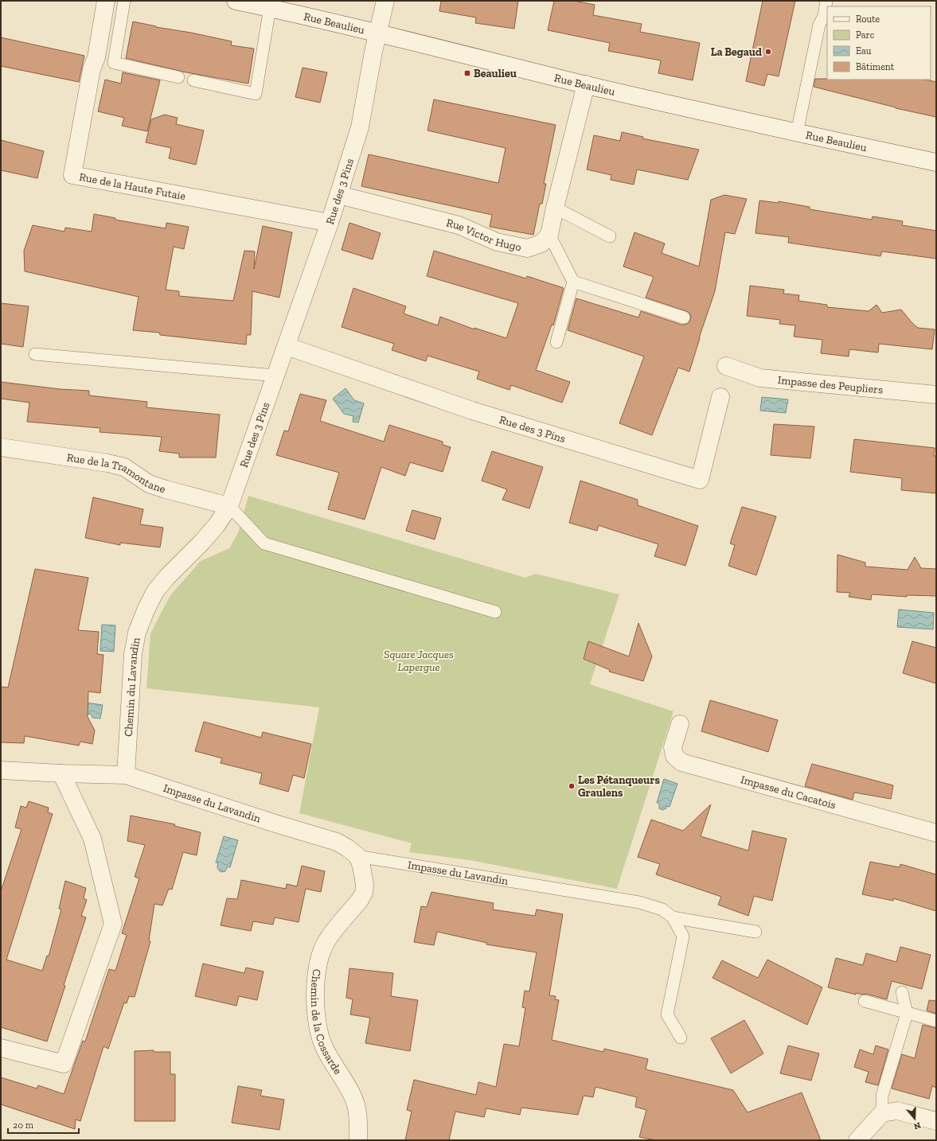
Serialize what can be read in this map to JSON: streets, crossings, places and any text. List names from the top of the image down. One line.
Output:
{"streets":{"street":["Rue Beaulieu","Rue de la Haute Futaie","Rue des 3 Pins","Rue Victor Hugo","Impasse des Peupliers","Rue de la Tramontane","Chemin du Lavandin","Impasse du Cacatois","Impasse du Lavandin","Chemin de la Cossarde"]},"crossings":[["Rue Beaulieu","Rue des 3 Pins"],["Rue de la Haute Futaie","Rue des 3 Pins"],["Rue des 3 Pins","Rue Victor Hugo"],["Rue des 3 Pins","Rue de la Tramontane"],["Rue des 3 Pins","Chemin du Lavandin"],["Rue de la Tramontane","Chemin du Lavandin"],["Chemin du Lavandin","Impasse du Lavandin"],["Impasse du Lavandin","Chemin de la Cossarde"]],"parks":["Square Jacques Lapergue"],"places":{"other":["La Begaud","Les Pétanqueurs Graulens"],"transit":["Beaulieu"]},"legend":["Route","Parc","Eau","Bâtiment"],"scale_bar":"20 m","north":"bottom"}
